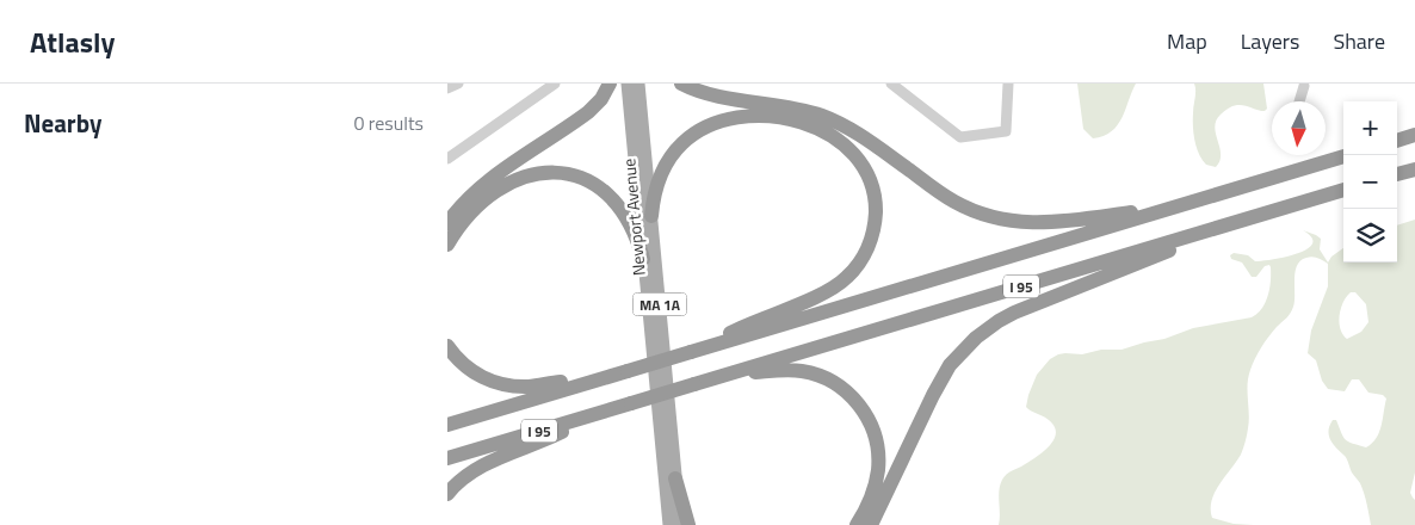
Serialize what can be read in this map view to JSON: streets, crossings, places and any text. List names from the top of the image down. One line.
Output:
{"streets":{"highway":["I 95"],"main road":["Newport Avenue","MA 1A"]},"north":"bottom","page":{"header":"Atlasly","nav":["Map","Layers","Share"],"heading":["Nearby","0 results"],"map_buttons":["+","−"]}}
